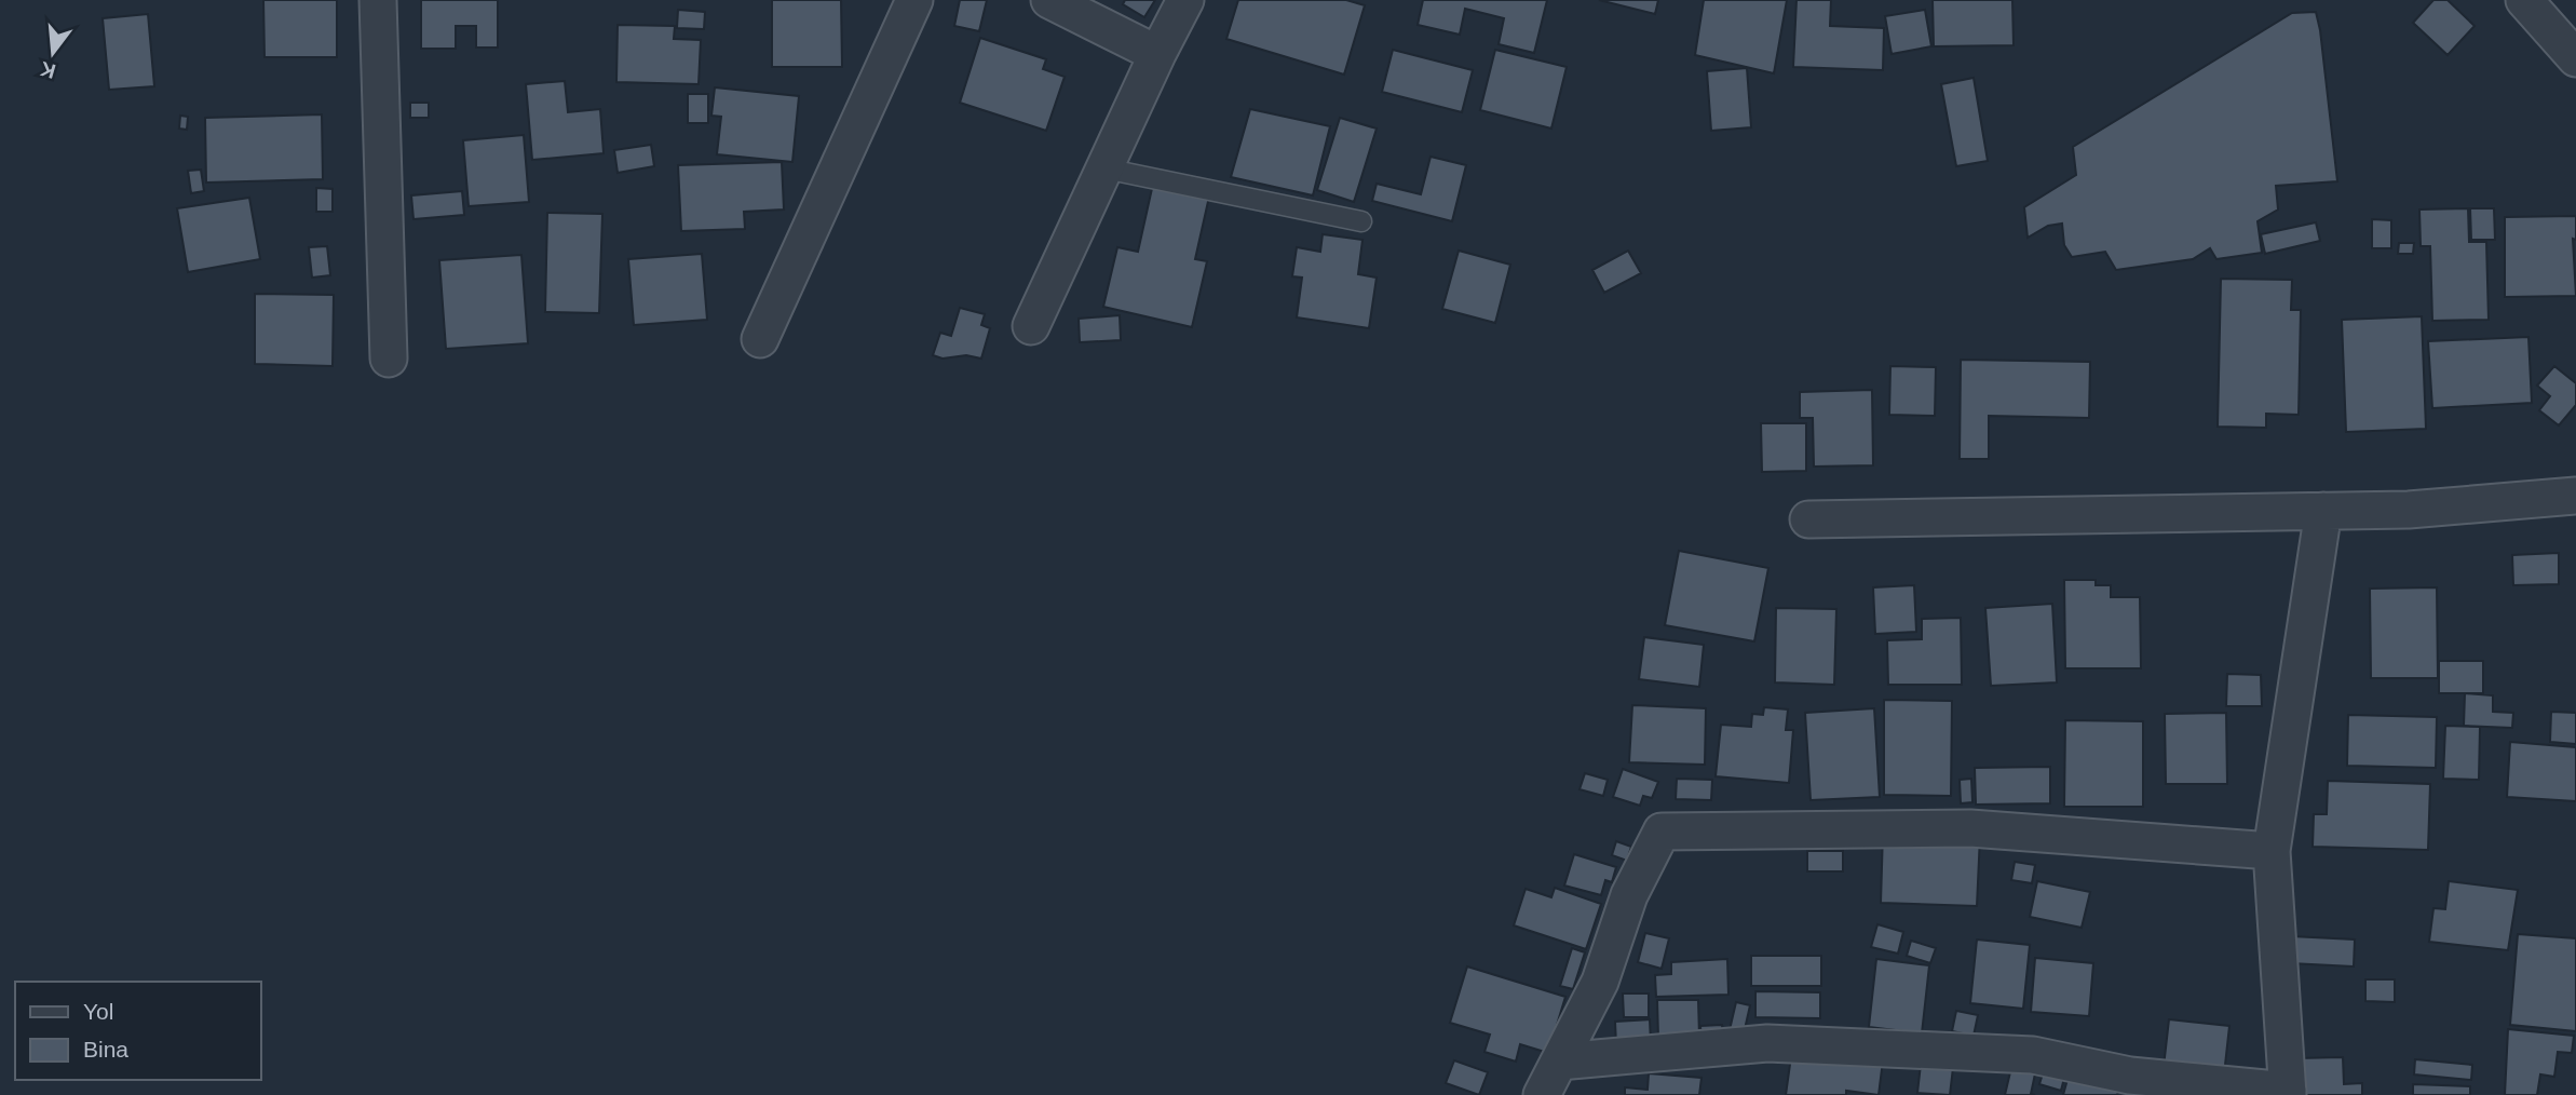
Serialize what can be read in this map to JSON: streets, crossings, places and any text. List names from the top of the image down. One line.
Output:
{"legend":["Yol","Bina"],"north":"bottom"}
